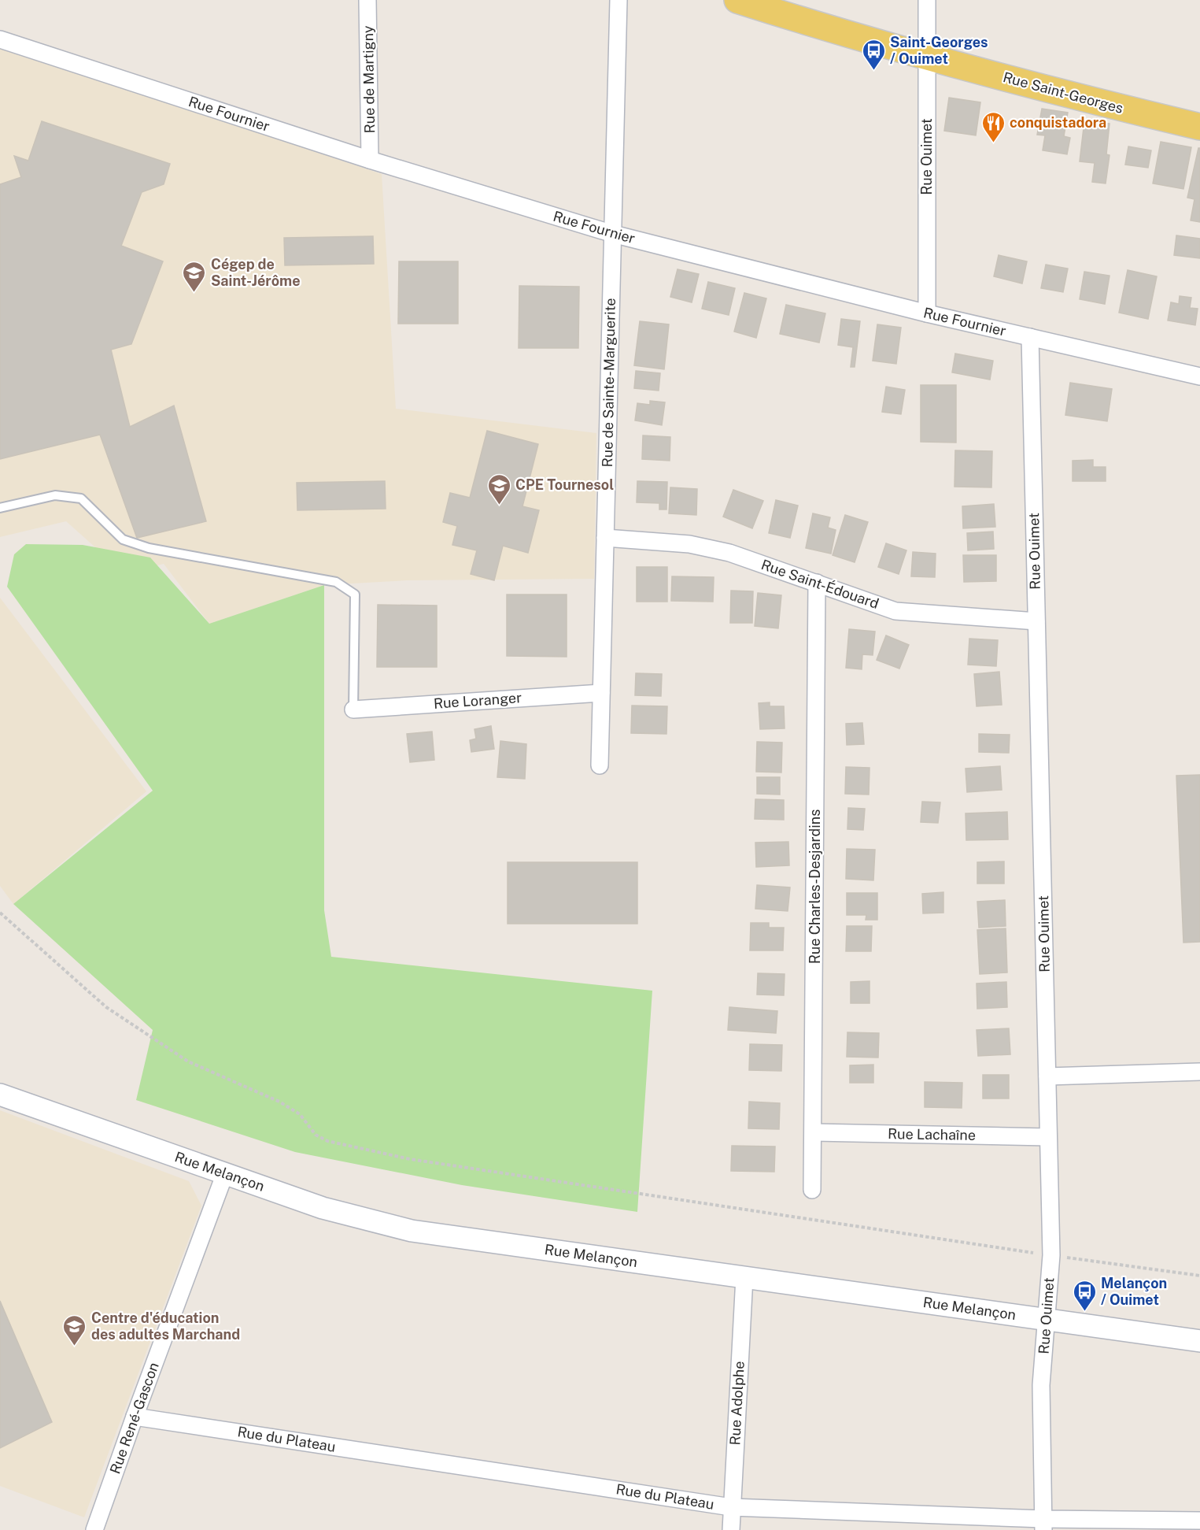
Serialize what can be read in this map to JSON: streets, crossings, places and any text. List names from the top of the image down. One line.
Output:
{"streets":{"main road":["Rue Saint-Georges"],"street":["Rue de Martigny","Rue Fournier","Rue Ouimet","Rue de Sainte-Marguerite","Rue Saint-Édouard","Rue Loranger","Rue Charles-Desjardins","Rue Lachaîne","Rue Melançon","Rue Adolphe","Rue René-Gascon","Rue du Plateau"]},"crossings":[["Rue de Martigny","Rue Fournier"],["Rue Saint-Georges","Rue Ouimet"],["Rue Fournier","Rue Ouimet"],["Rue Fournier","Rue de Sainte-Marguerite"],["Rue Ouimet","Rue Saint-Édouard"],["Rue Ouimet","Rue Lachaîne"],["Rue Ouimet","Rue Melançon"],["Rue Ouimet","Rue du Plateau"],["Rue de Sainte-Marguerite","Rue Saint-Édouard"],["Rue de Sainte-Marguerite","Rue Loranger"],["Rue Saint-Édouard","Rue Charles-Desjardins"],["Rue Charles-Desjardins","Rue Lachaîne"],["Rue Melançon","Rue Adolphe"],["Rue Melançon","Rue René-Gascon"],["Rue Adolphe","Rue du Plateau"],["Rue René-Gascon","Rue du Plateau"]],"places":{"bus stop":["Saint-Georges / Ouimet","Melançon / Ouimet"],"restaurant":["conquistadora"],"school or university":["Cégep de Saint-Jérôme","CPE Tournesol","Centre d'éducation des adultes Marchand"]}}
